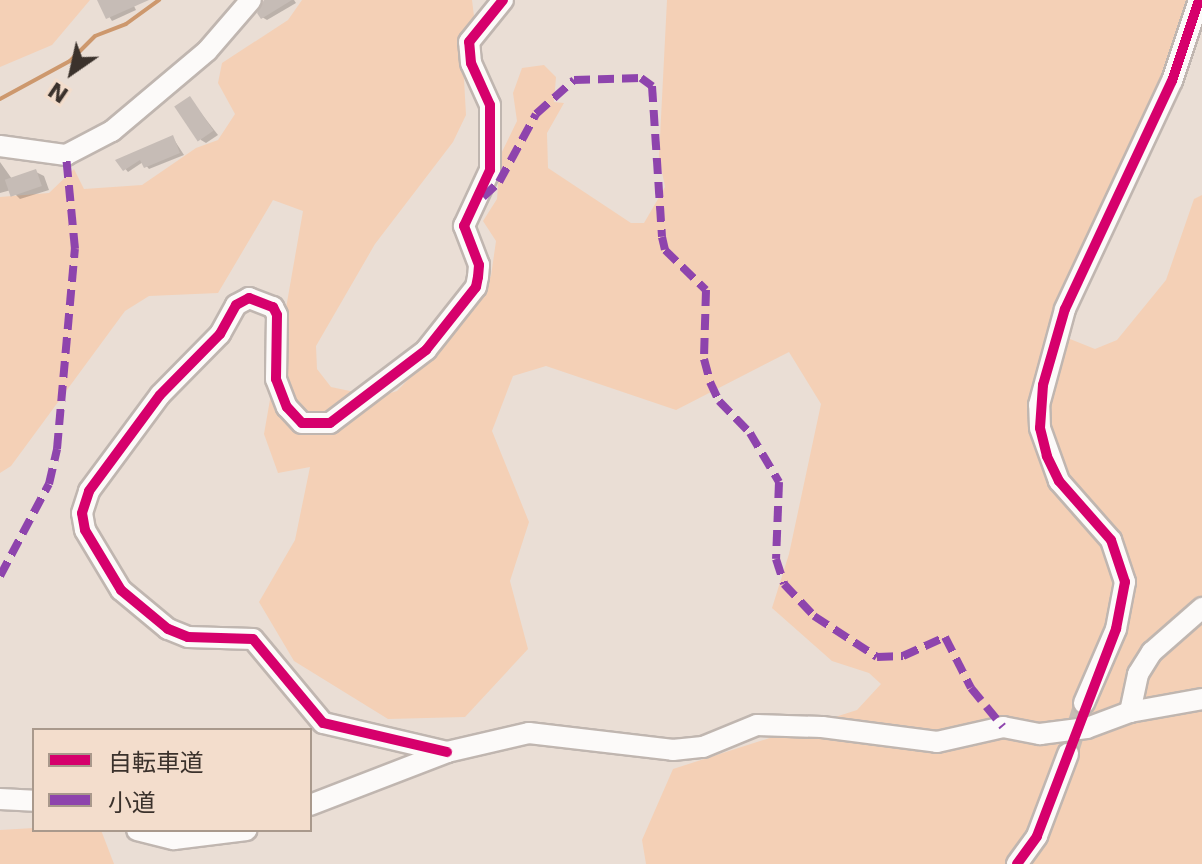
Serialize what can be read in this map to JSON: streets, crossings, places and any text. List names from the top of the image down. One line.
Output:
{"legend":["自転車道","小道"],"north":"bottom left"}
